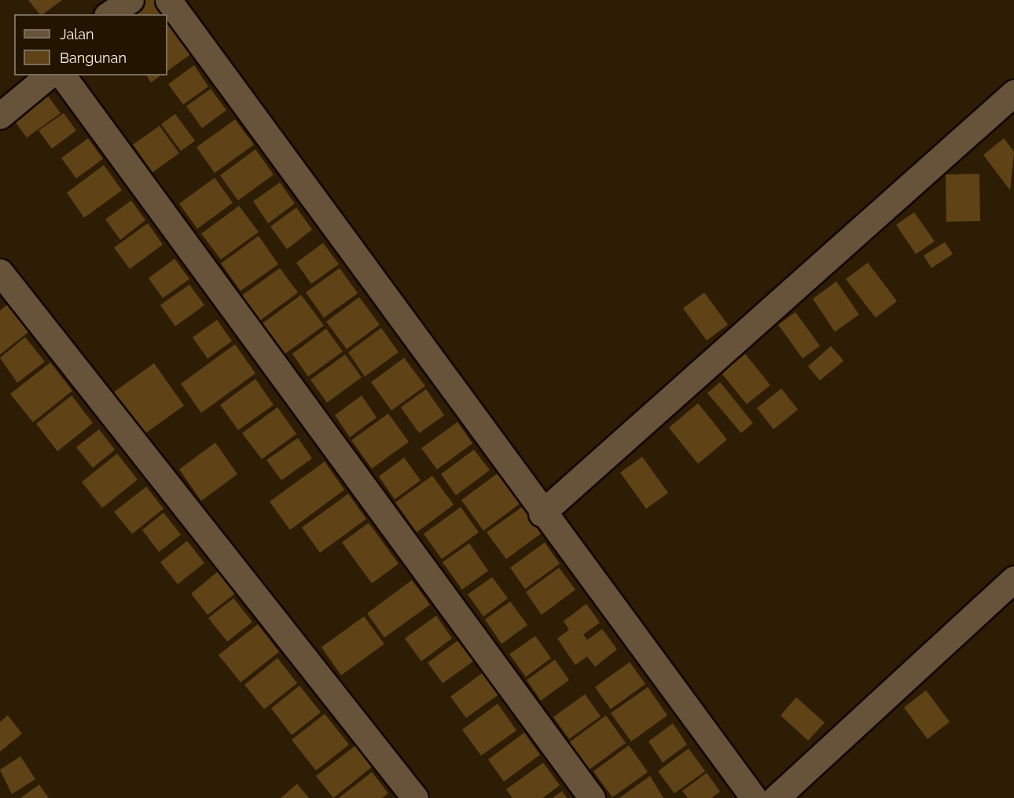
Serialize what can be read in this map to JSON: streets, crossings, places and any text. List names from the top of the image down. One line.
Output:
{"legend":["Jalan","Bangunan"]}
